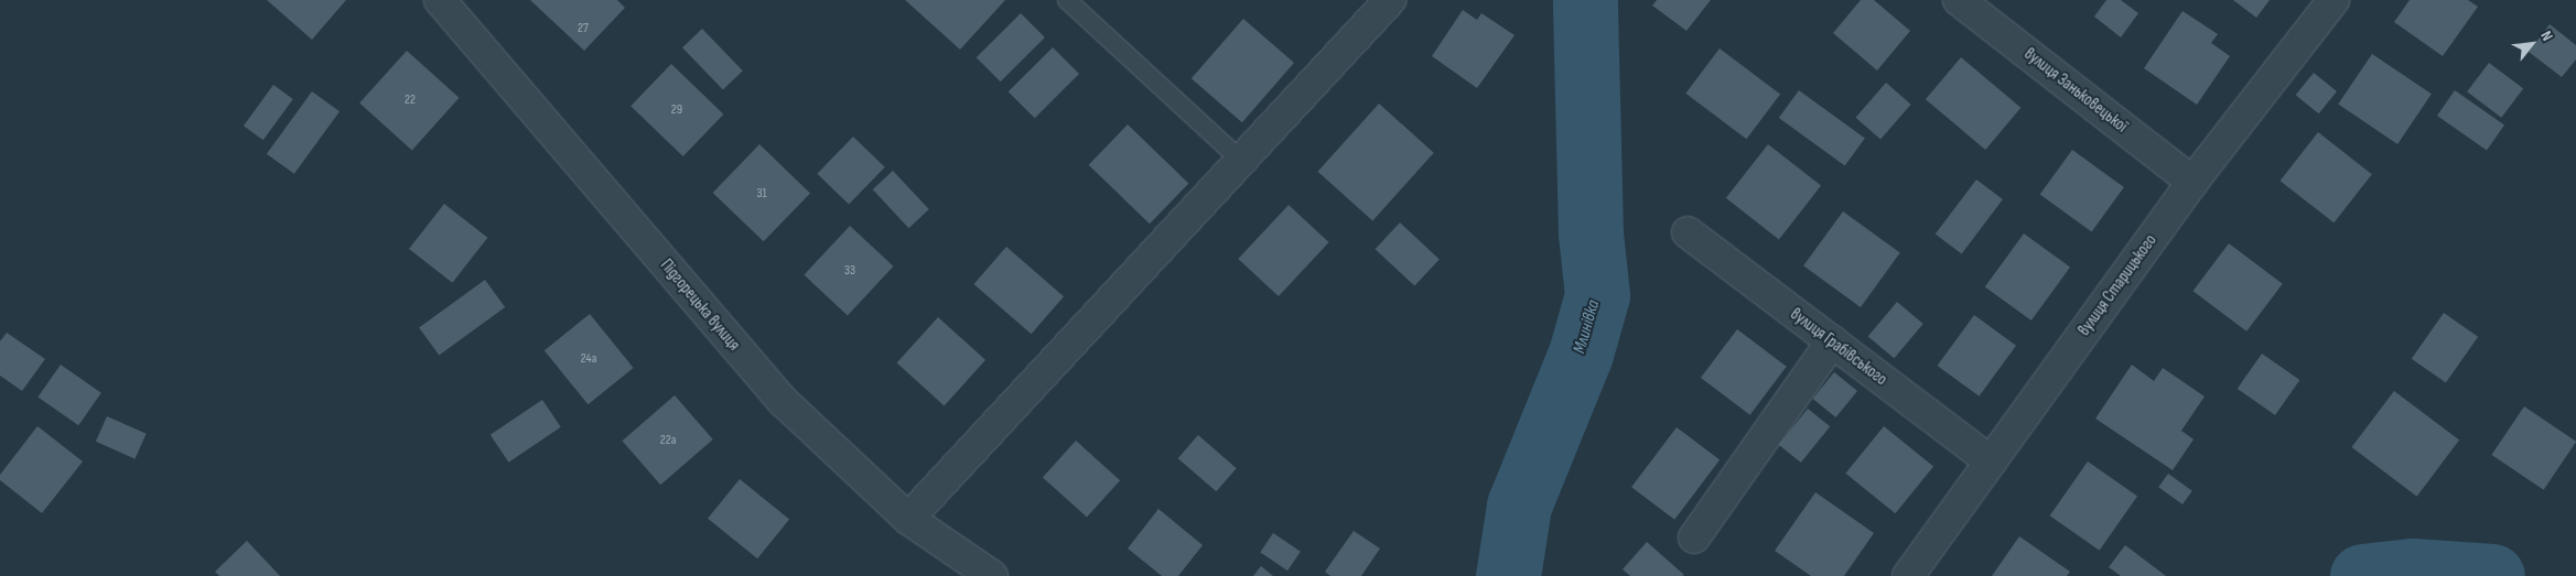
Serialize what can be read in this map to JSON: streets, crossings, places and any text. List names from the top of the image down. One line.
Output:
{"streets":{"street":["вулиця Заньковецької","вулиця Старицького","Підгорецька вулиця","вулиця Грабівського"]},"crossings":[["вулиця Заньковецької","вулиця Старицького"],["вулиця Старицького","вулиця Грабівського"]],"water":["Млинівка"],"house_numbers":["27","22","29","31","33","24а","22а"],"north":"top right"}
